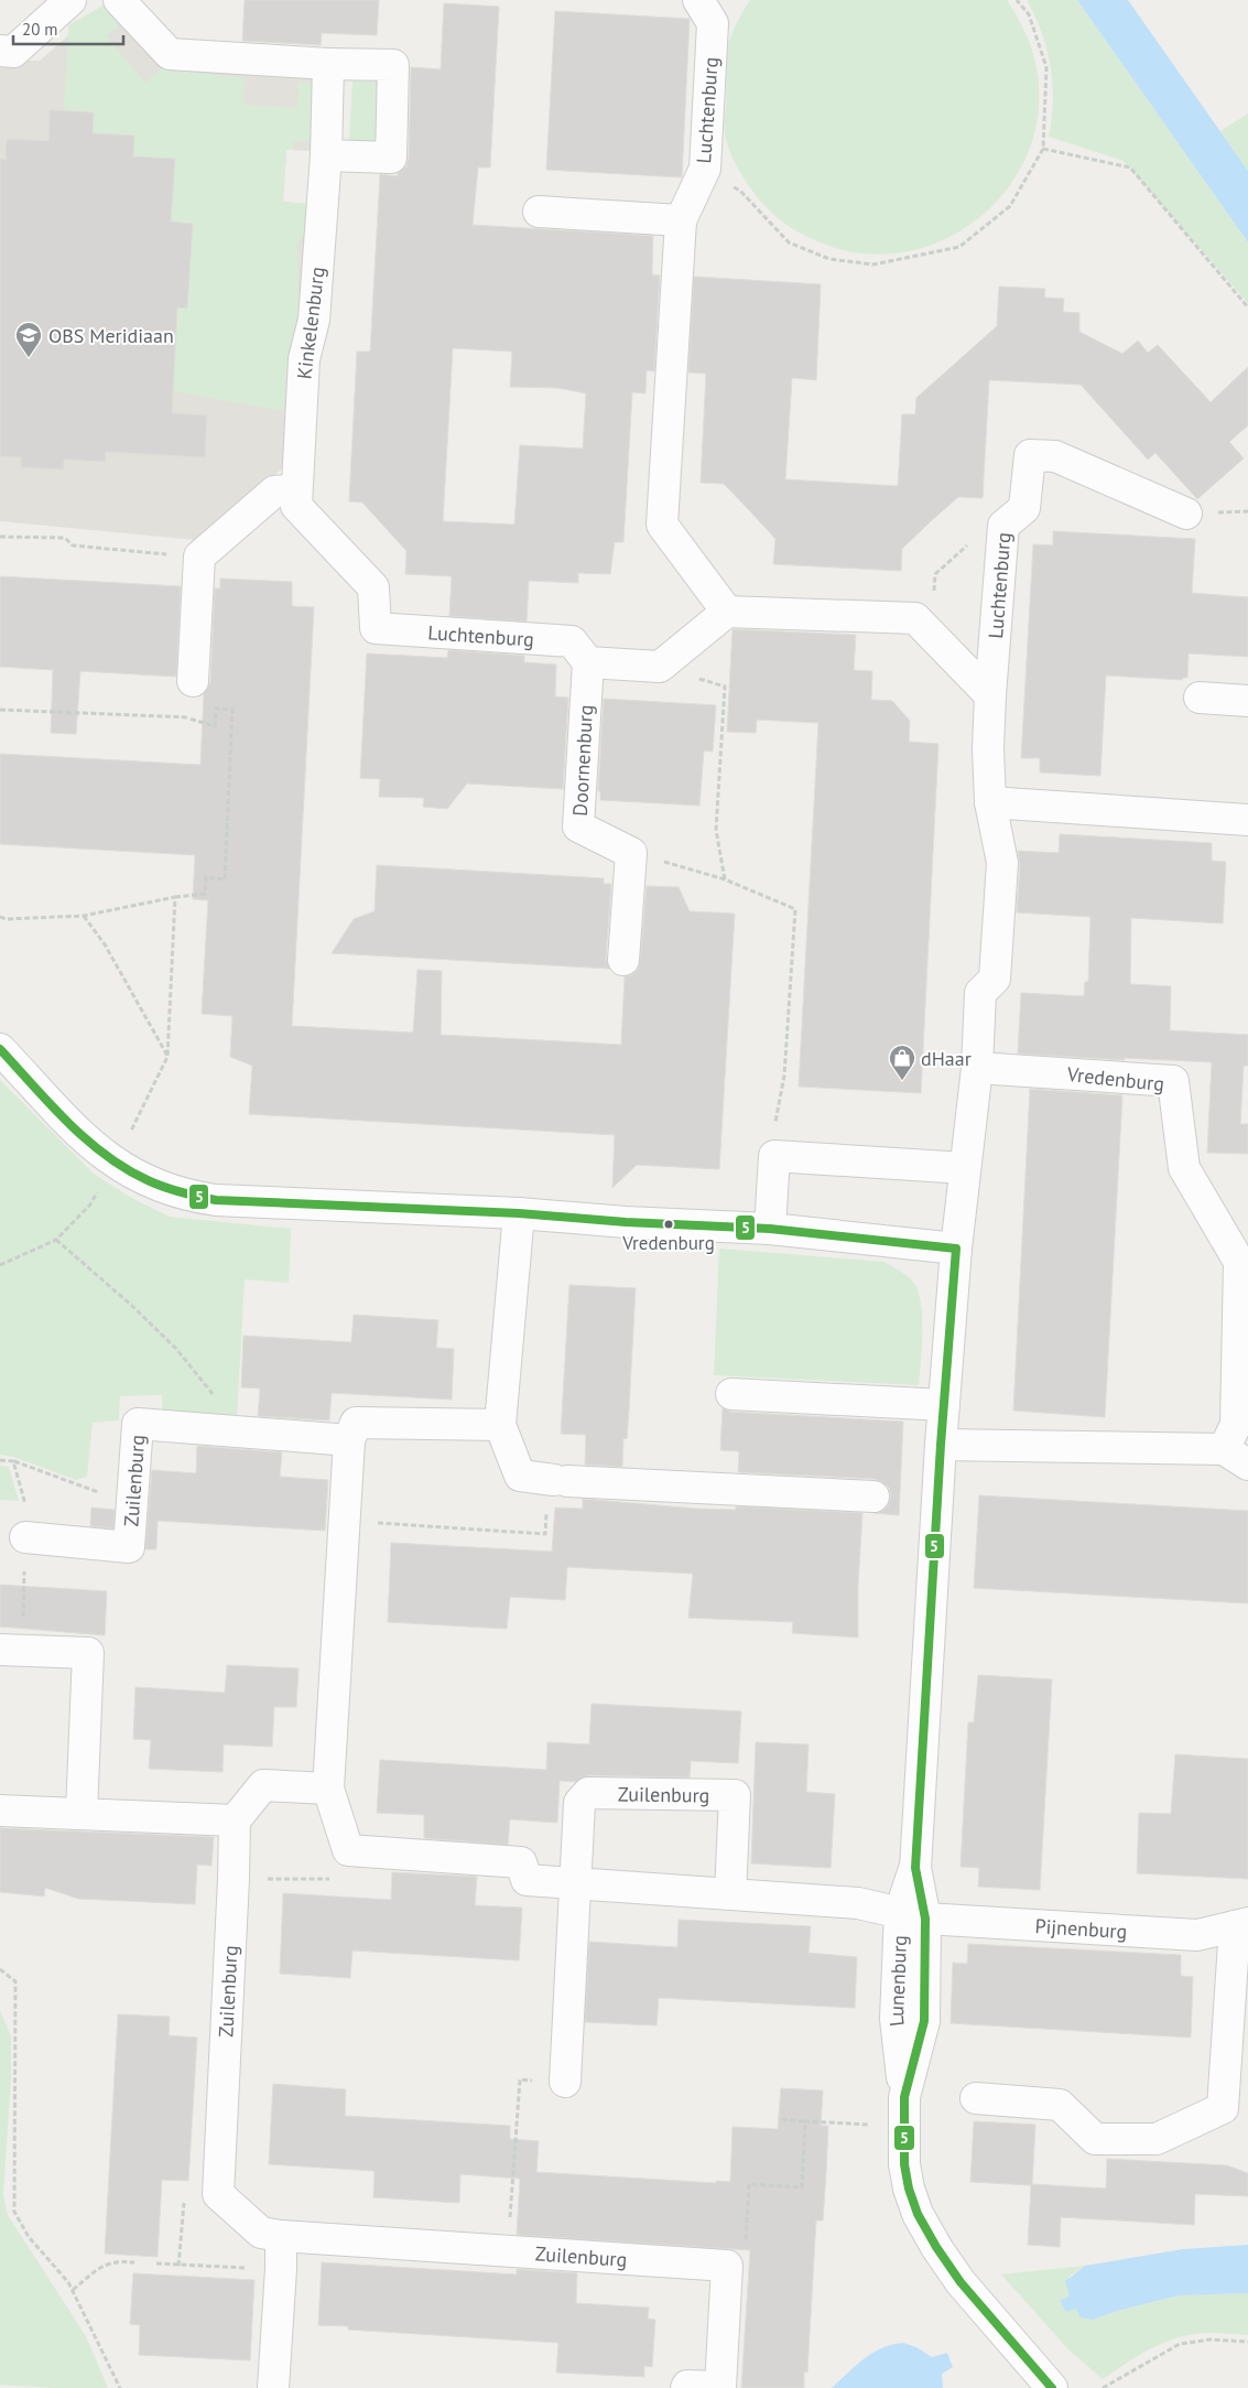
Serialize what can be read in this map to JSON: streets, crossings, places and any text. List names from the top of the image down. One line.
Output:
{"streets":{"street":["Luchtenburg","Kinkelenburg","Doornenburg","Vredenburg","Zuilenburg","Pijnenburg","Lunenburg"]},"crossings":[["Luchtenburg","Kinkelenburg"],["Luchtenburg","Doornenburg"],["Luchtenburg","Vredenburg"],["Vredenburg","Lunenburg"],["Pijnenburg","Lunenburg"]],"places":{"school or university":["OBS Meridiaan"],"shop":["dHaar"],"other":["Vredenburg"]},"lines":["transit line 5"],"scale_bar":"20 m"}
